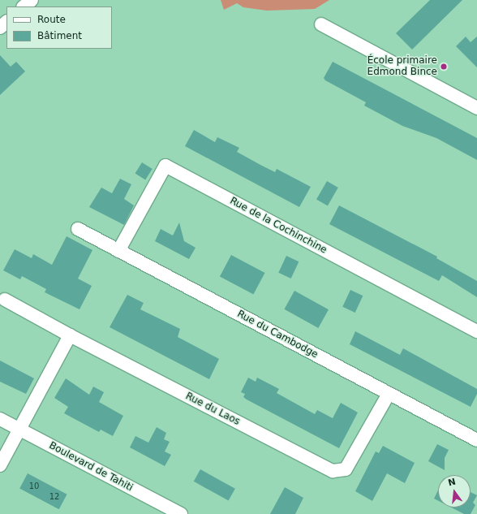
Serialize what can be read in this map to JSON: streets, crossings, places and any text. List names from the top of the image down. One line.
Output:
{"streets":{"street":["Rue de la Cochinchine","Rue du Cambodge","Rue du Laos","Boulevard de Tahiti"]},"crossings":[["Rue de la Cochinchine","Rue du Cambodge"],["Rue du Cambodge","Rue du Laos"]],"places":["École primaire Edmond Bince"],"house_numbers":["10","12"],"legend":["Route","Bâtiment"],"north":"top"}
